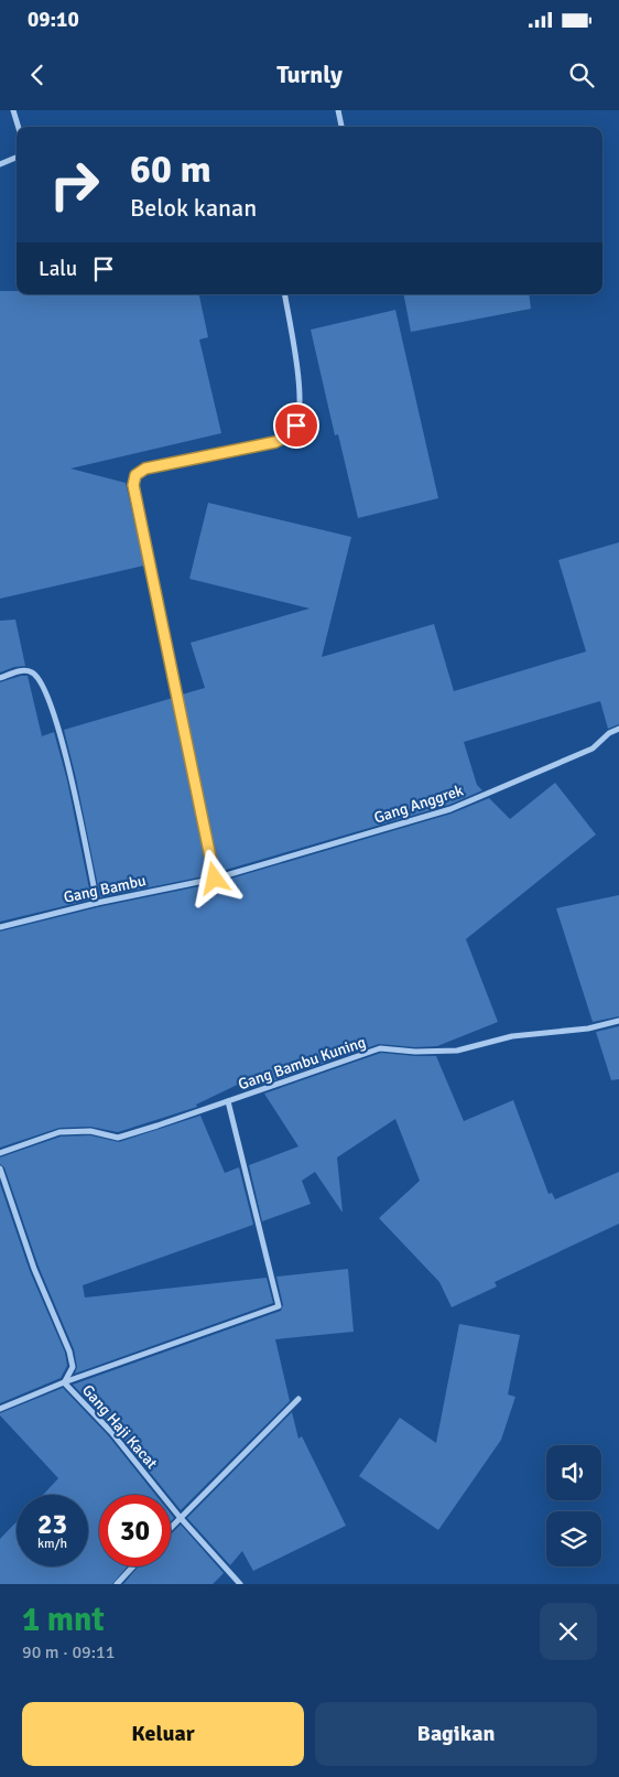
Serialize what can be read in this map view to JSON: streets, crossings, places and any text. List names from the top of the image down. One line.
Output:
{"streets":{"street":["Gang Anggrek","Gang Bambu","Gang Bambu Kuning","Gang Haji Kacat"]},"crossings":[["Gang Anggrek","Gang Bambu"]],"page":{"status":"09:10","header":"Turnly","turn":["60 m","Belok kanan"],"then":"Lalu","speed":"23 km/h","limit":"30","heading":["1 mnt","90 m · 09:11"],"buttons":["Keluar","Bagikan"]}}
